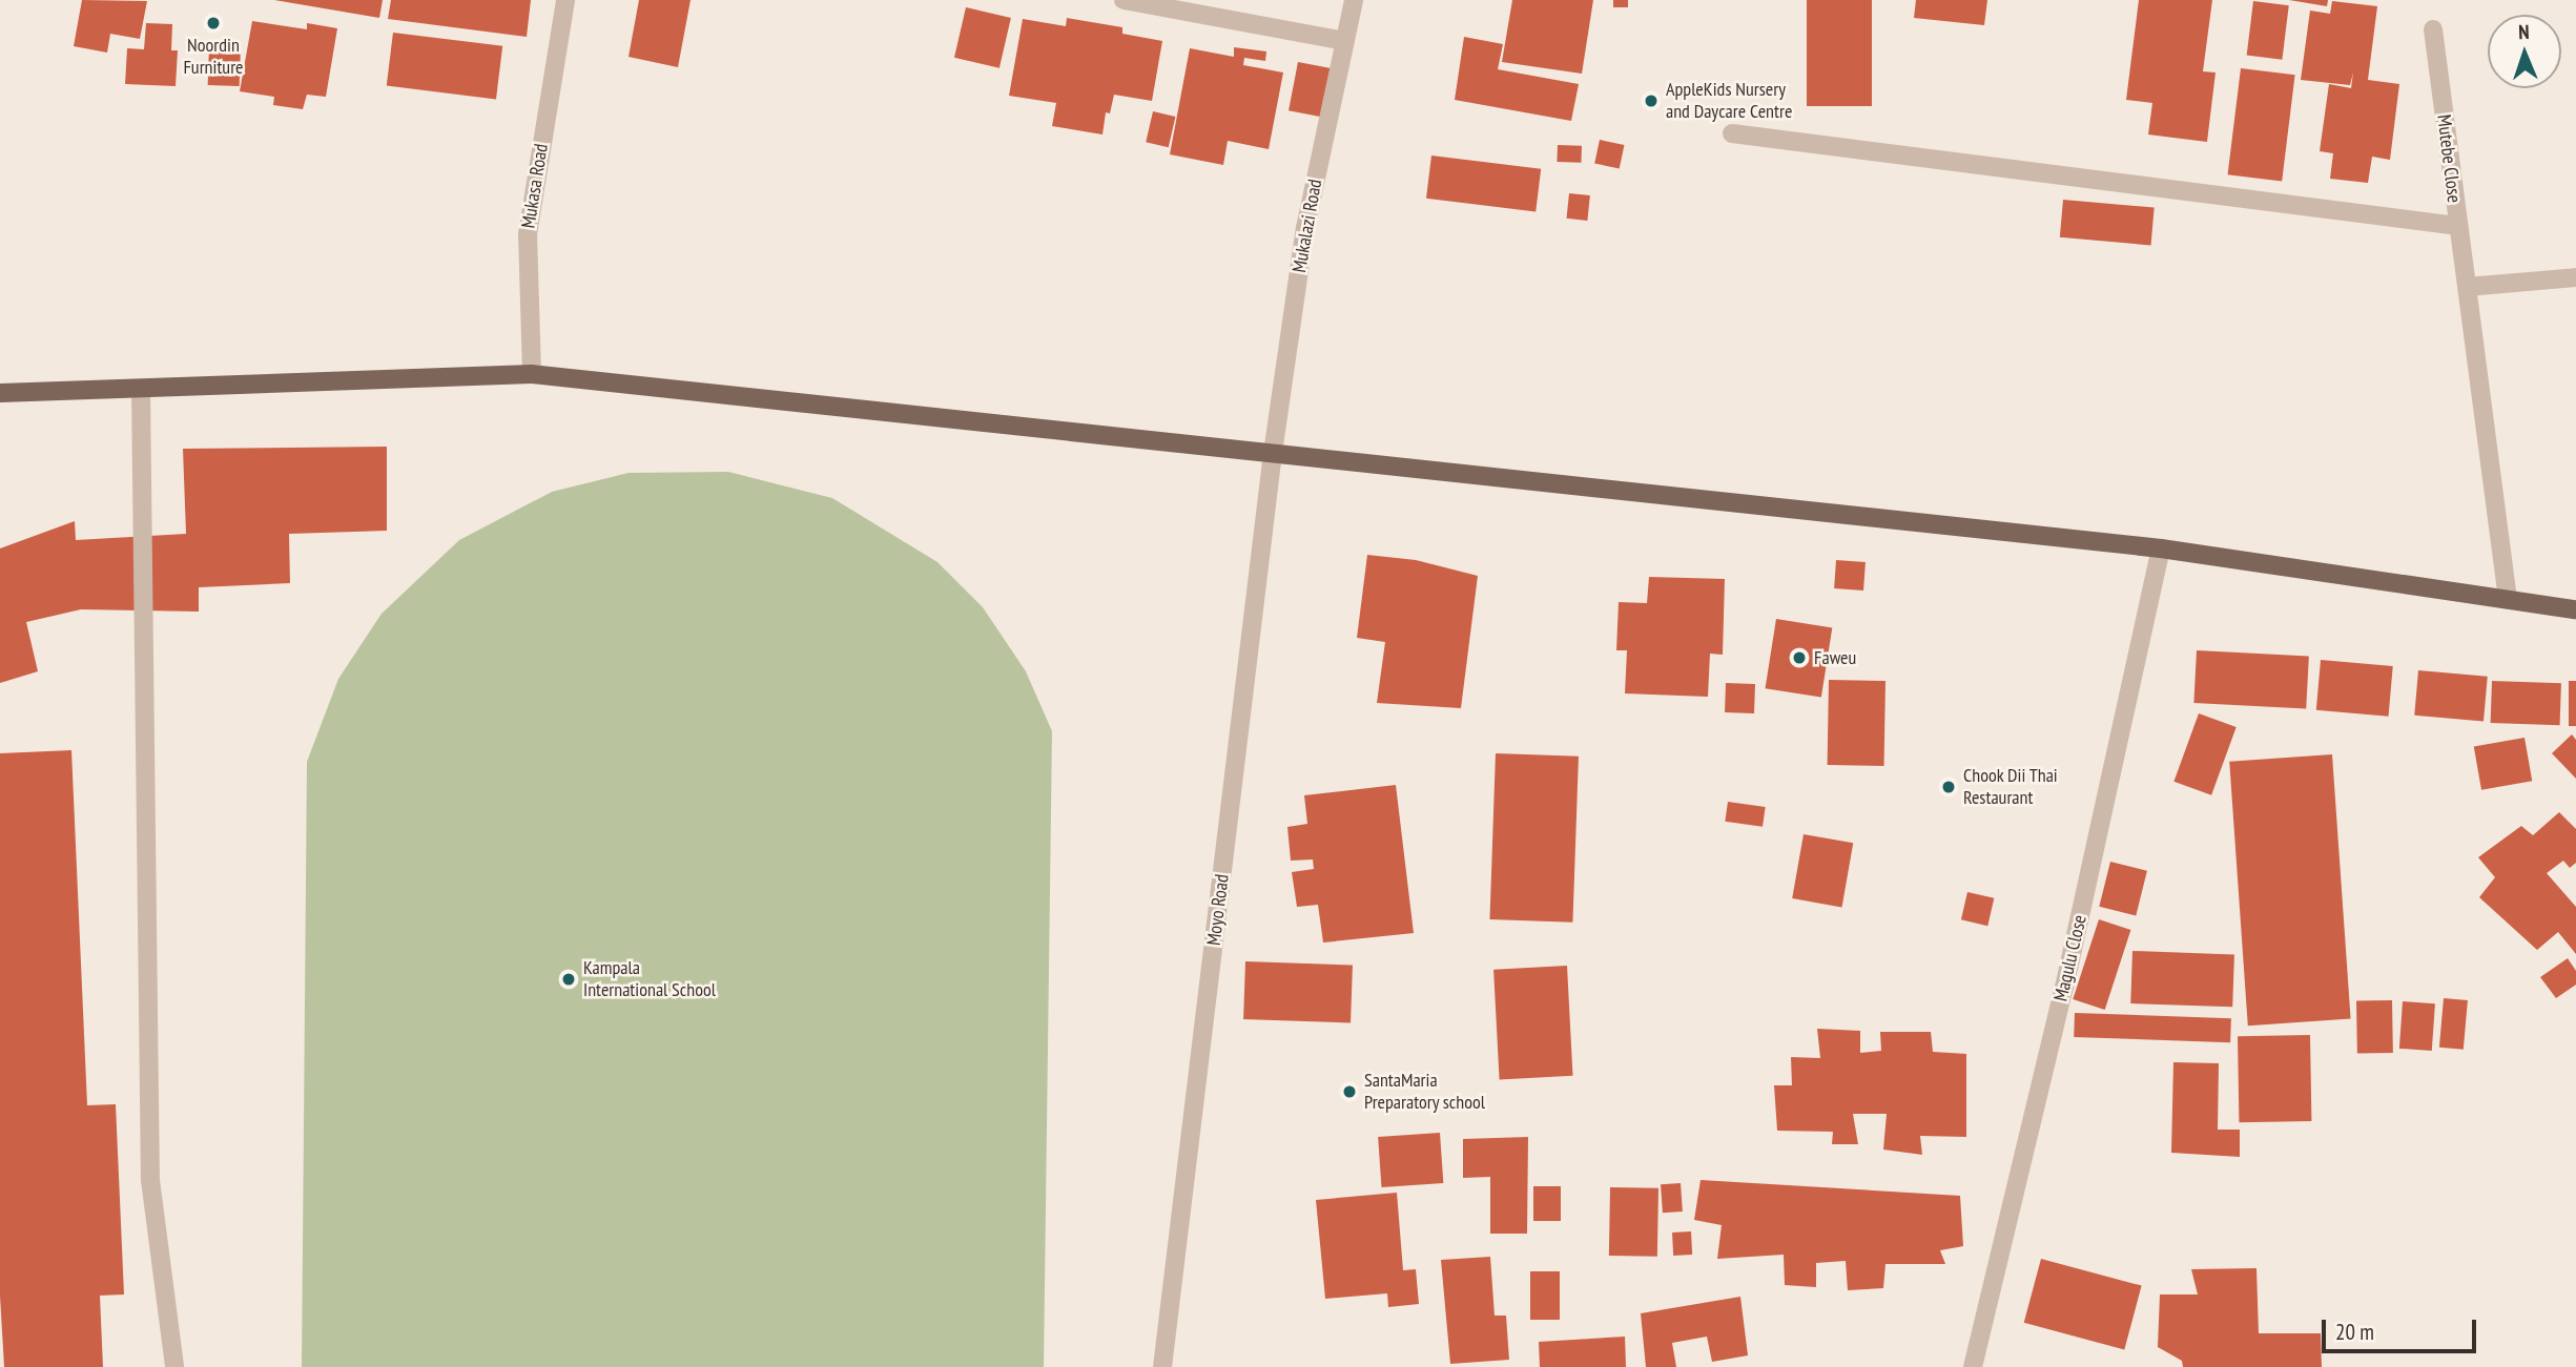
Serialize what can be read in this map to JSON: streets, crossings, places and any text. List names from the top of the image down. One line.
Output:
{"streets":{"street":["Mutebe Close","Mukasa Road","Mukalazi Road","Moyo Road","Magulu Close"]},"crossings":[["Mukalazi Road","Moyo Road"]],"places":["Noordin Furniture","AppleKids Nursery and Daycare Centre","Faweu","Chook Dii Thai Restaurant","Kampala International School","SantaMaria Preparatory school"],"scale_bar":"20 m","north":"top"}
